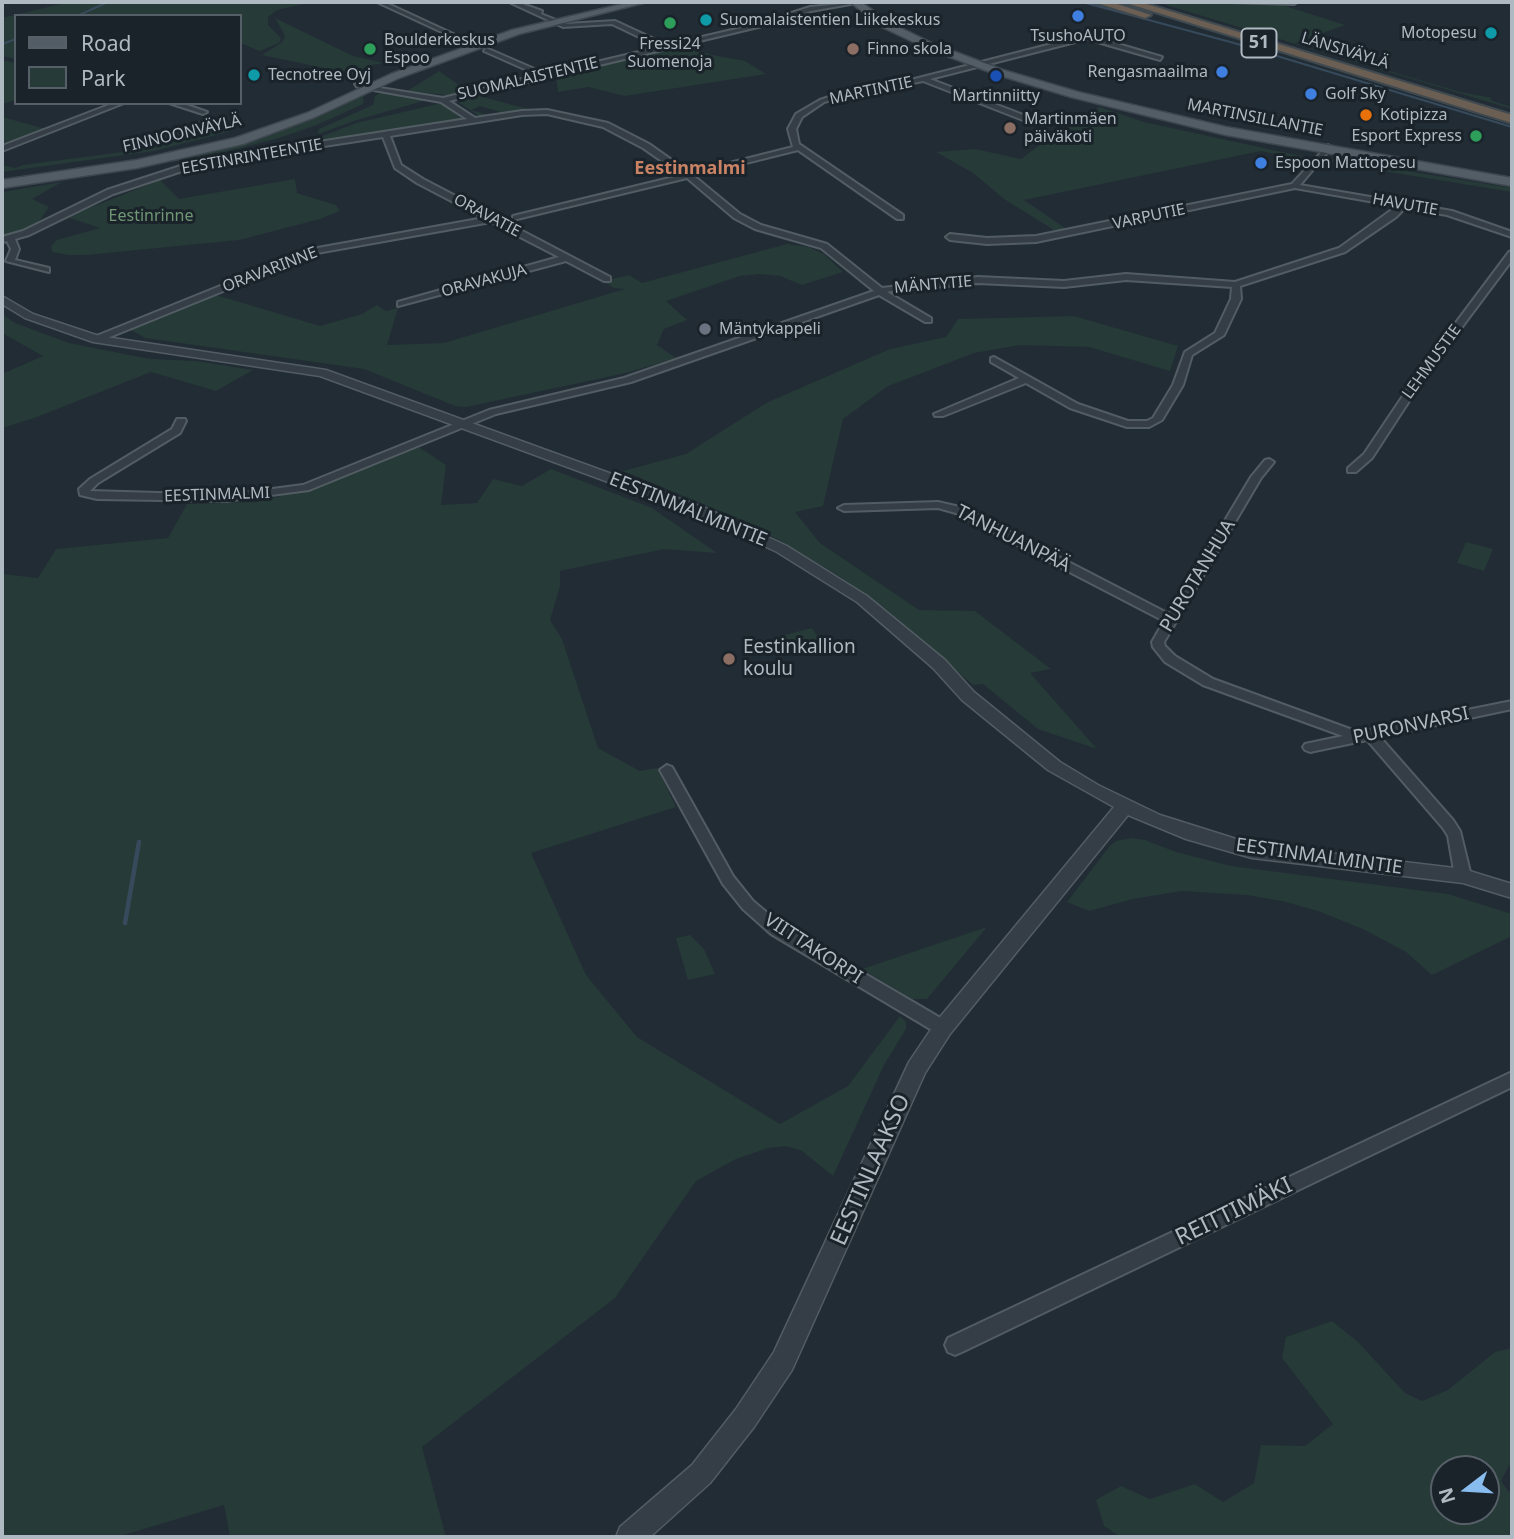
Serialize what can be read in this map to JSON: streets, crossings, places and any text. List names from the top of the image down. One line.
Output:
{"streets":{"highway":["51","LÄNSIVÄYLÄ"],"main road":["MARTINSILLANTIE","FINNOONVÄYLÄ"],"street":["SUOMALAISTENTIE","MARTINTIE","EESTINRINTEENTIE","HAVUTIE","ORAVATIE","VARPUTIE","ORAVARINNE","ORAVAKUJA","MÄNTYTIE","LEHMUSTIE","EESTINMALMI","EESTINMALMINTIE","TANHUANPÄÄ","PUROTANHUA","PURONVARSI","VIITTAKORPI","EESTINLAAKSO","REITTIMÄKI"]},"crossings":[["SUOMALAISTENTIE","MARTINSILLANTIE"],["MARTINTIE","MARTINSILLANTIE"],["EESTINRINTEENTIE","ORAVATIE"],["EESTINRINTEENTIE","MÄNTYTIE"],["HAVUTIE","VARPUTIE"],["HAVUTIE","MÄNTYTIE"],["ORAVATIE","ORAVARINNE"],["ORAVATIE","ORAVAKUJA"],["ORAVARINNE","EESTINMALMINTIE"],["MÄNTYTIE","EESTINMALMI"],["MÄNTYTIE","EESTINMALMINTIE"],["EESTINMALMI","EESTINMALMINTIE"],["EESTINMALMINTIE","PUROTANHUA"],["EESTINMALMINTIE","EESTINLAAKSO"],["TANHUANPÄÄ","PUROTANHUA"],["PUROTANHUA","PURONVARSI"],["VIITTAKORPI","EESTINLAAKSO"]],"districts":["Eestinmalmi"],"parks":["Eestinrinne"],"places":["TsushoAUTO","Suomalaistentien Liikekeskus","Fressi24 Suomenoja","Motopesu","Boulderkeskus Espoo","Finno skola","Rengasmaailma","Tecnotree Oyj","Martinniitty","Golf Sky","Kotipizza","Martinmäen päiväkoti","Esport Express","Espoon Mattopesu","Mäntykappeli","Eestinkallion koulu"],"legend":["Road","Park"],"north":"left"}
